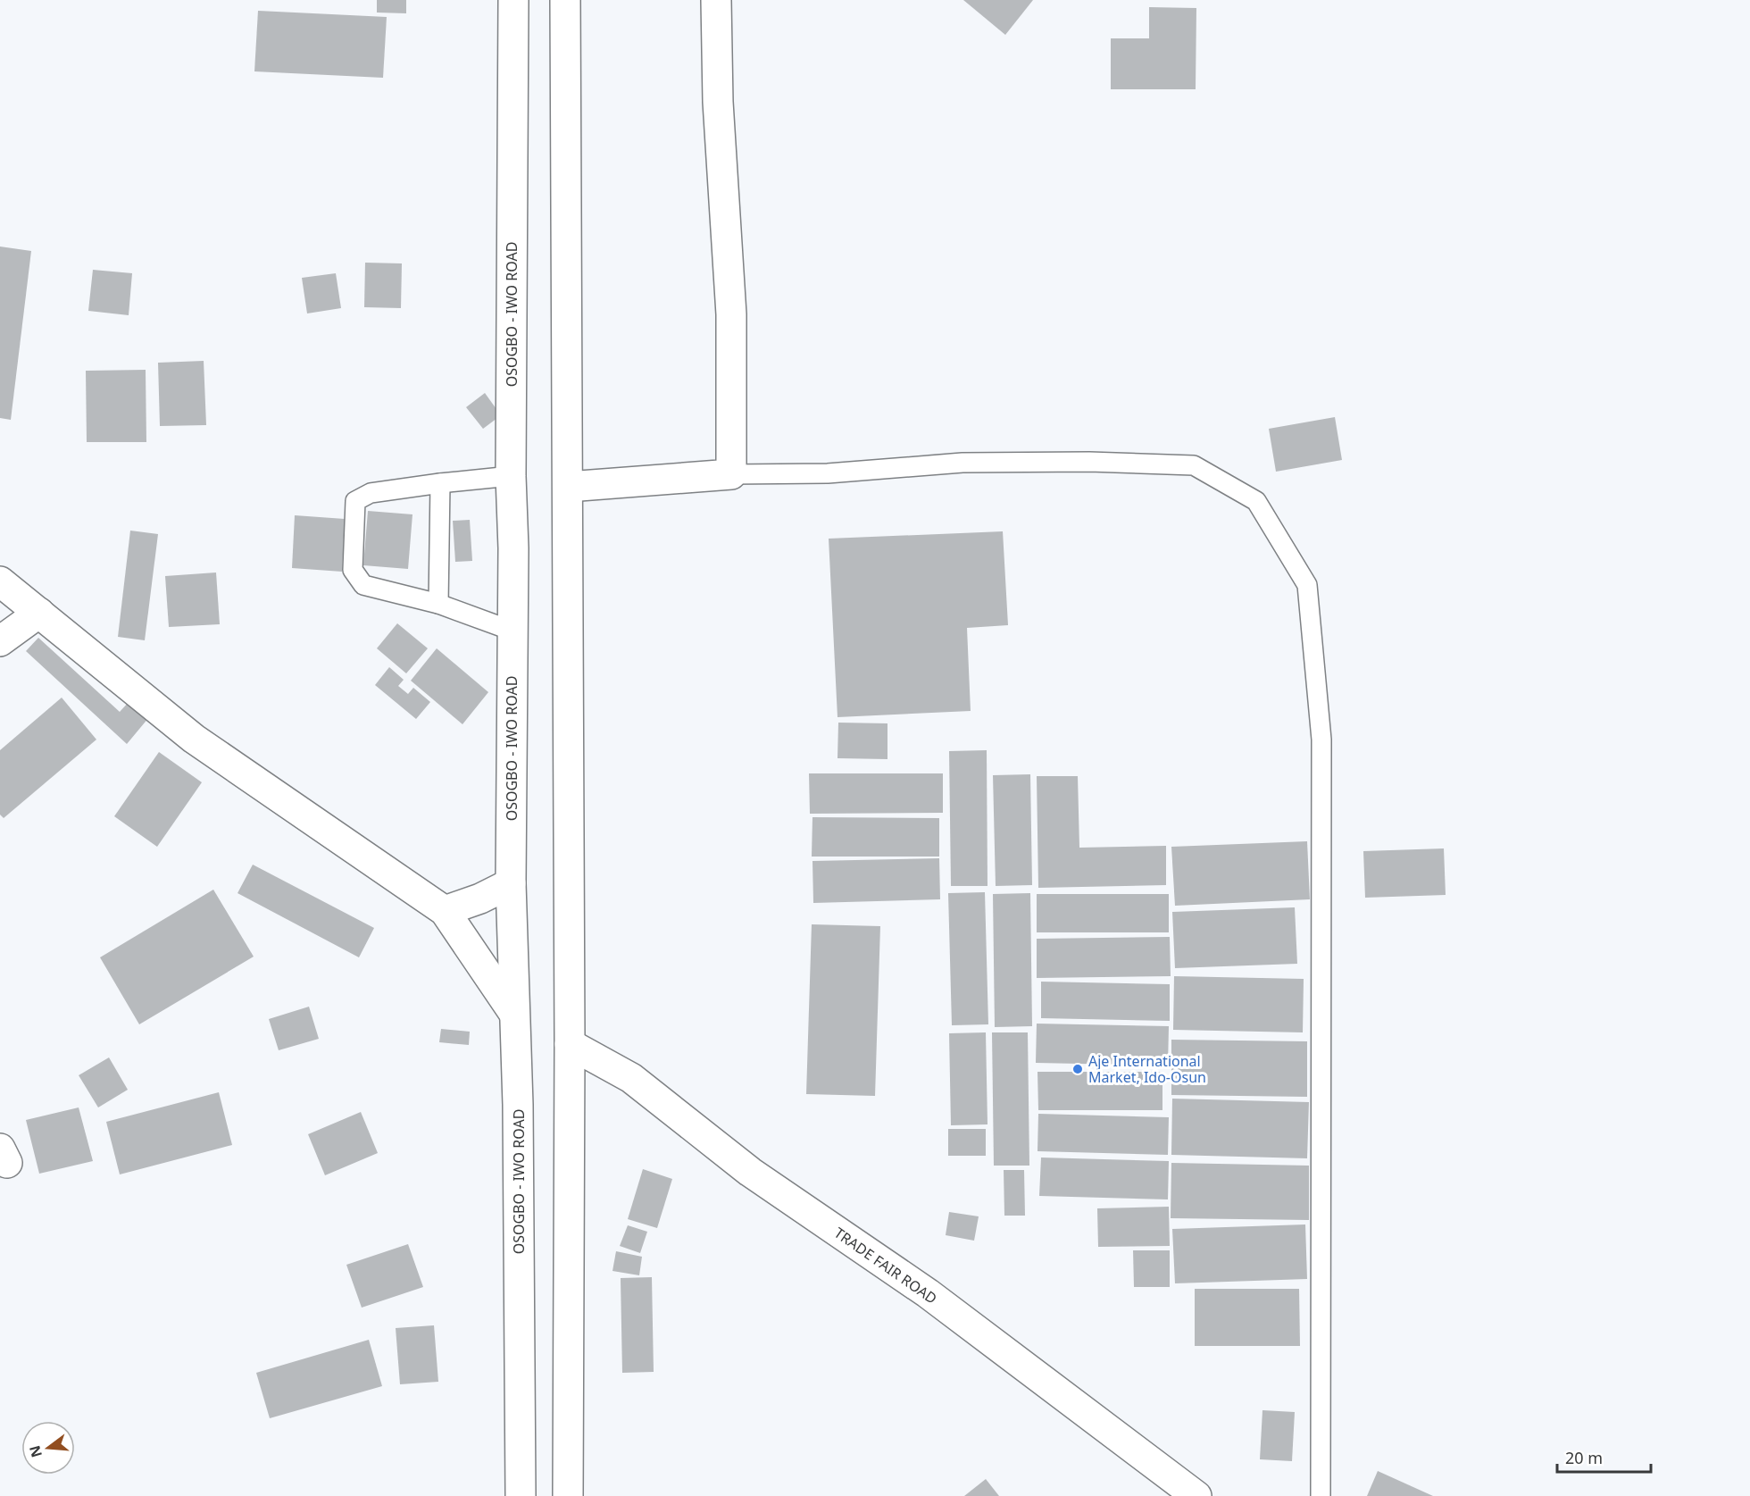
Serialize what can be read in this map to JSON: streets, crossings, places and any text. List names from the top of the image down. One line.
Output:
{"streets":{"main road":["OSOGBO - IWO ROAD","TRADE FAIR ROAD"]},"places":["Aje International Market, Ido-Osun"],"scale_bar":"20 m","north":"left"}
